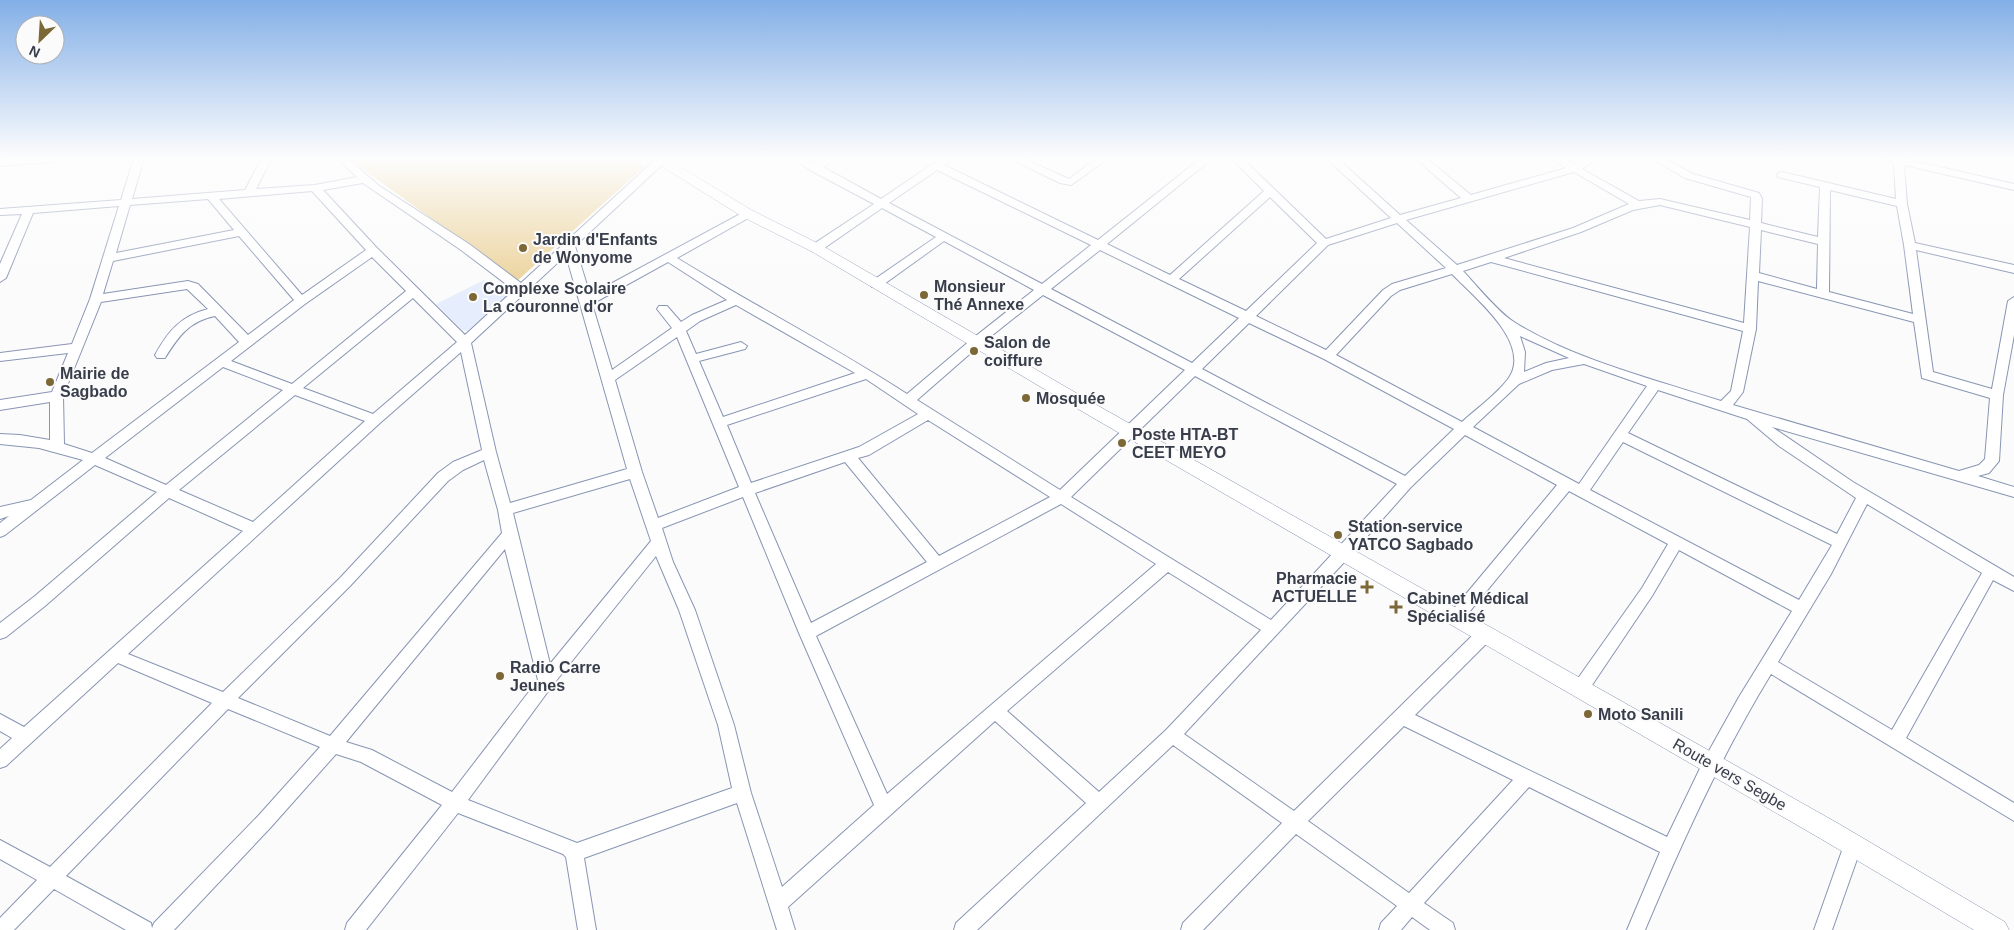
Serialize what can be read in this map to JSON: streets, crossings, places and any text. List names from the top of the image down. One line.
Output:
{"streets":{"main road":["Route vers Segbe"]},"places":{"other":["Jardin d'Enfants de Wonyome","Monsieur Thé Annexe","Complexe Scolaire La couronne d'or","Salon de coiffure","Mairie de Sagbado","Mosquée","Poste HTA-BT CEET MEYO","Station-service YATCO Sagbado","Radio Carre Jeunes","Moto Sanili"],"health":["Pharmacie ACTUELLE","Cabinet Médical Spécialisé"]},"north":"bottom left"}
